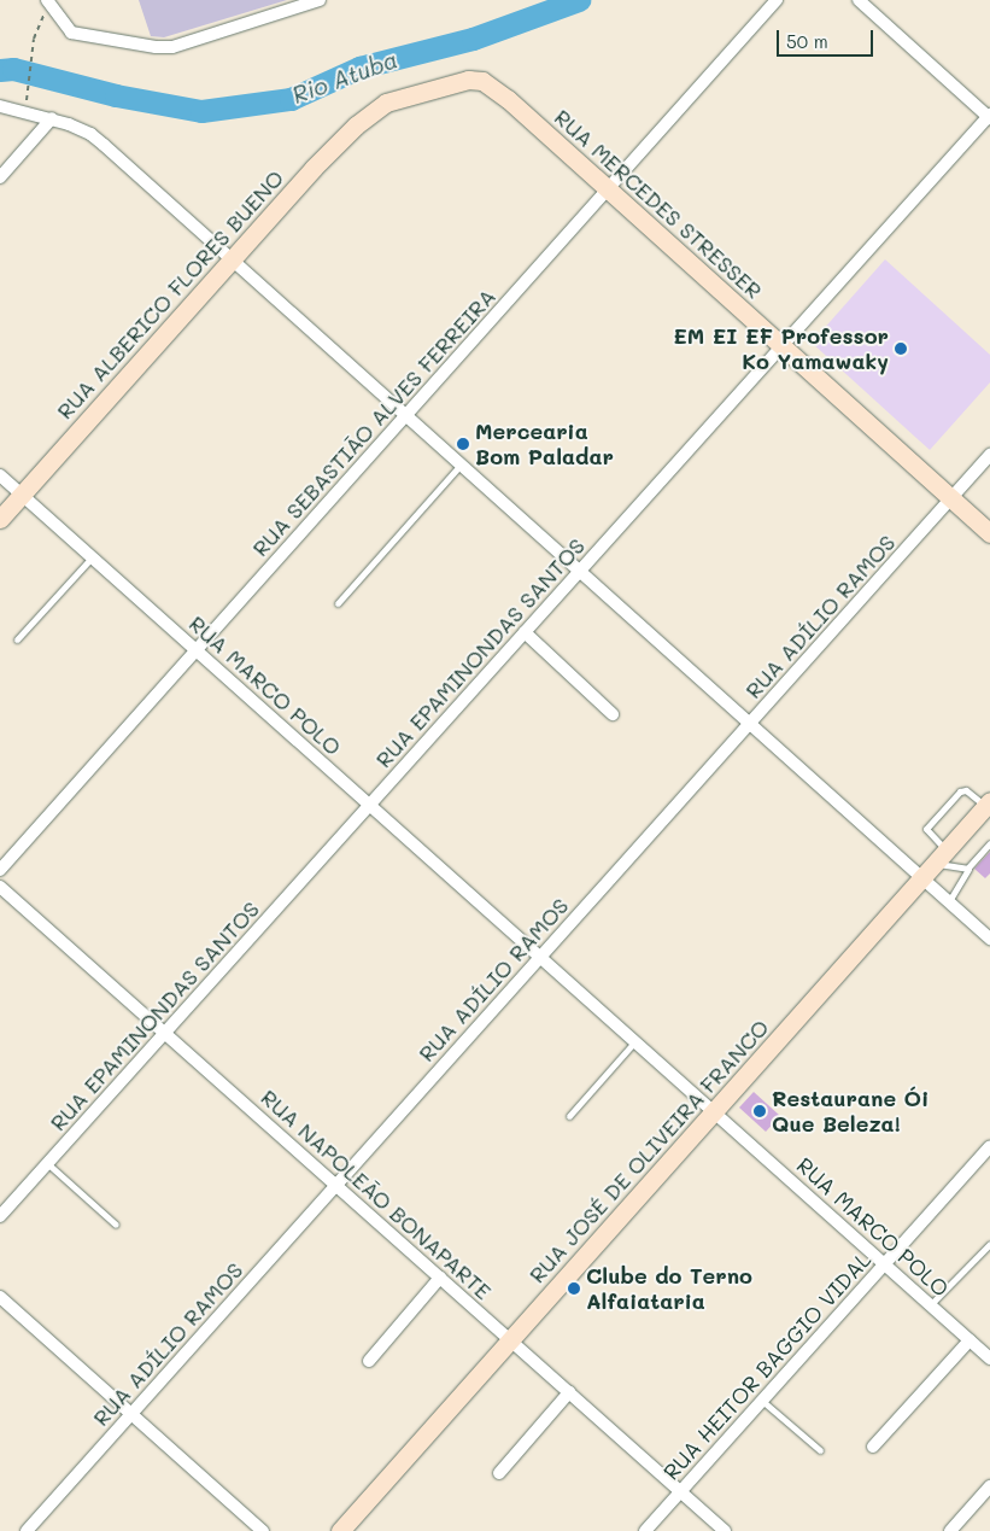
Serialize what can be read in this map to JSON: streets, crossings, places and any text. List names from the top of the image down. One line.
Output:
{"streets":{"street":["RUA MERCEDES STRESSER","RUA ALBERICO FLORES BUENO","RUA SEBASTIÃO ALVES FERREIRA","RUA ADÍLIO RAMOS","RUA EPAMINONDAS SANTOS","RUA MARCO POLO","RUA JOSÉ DE OLIVEIRA FRANCO","RUA NAPOLEÃO BONAPARTE","RUA HEITOR BAGGIO VIDAL"]},"crossings":[["RUA MERCEDES STRESSER","RUA ALBERICO FLORES BUENO"],["RUA MERCEDES STRESSER","RUA SEBASTIÃO ALVES FERREIRA"],["RUA MERCEDES STRESSER","RUA ADÍLIO RAMOS"],["RUA MERCEDES STRESSER","RUA EPAMINONDAS SANTOS"],["RUA ALBERICO FLORES BUENO","RUA MARCO POLO"],["RUA SEBASTIÃO ALVES FERREIRA","RUA MARCO POLO"],["RUA ADÍLIO RAMOS","RUA MARCO POLO"],["RUA ADÍLIO RAMOS","RUA NAPOLEÃO BONAPARTE"],["RUA EPAMINONDAS SANTOS","RUA MARCO POLO"],["RUA EPAMINONDAS SANTOS","RUA NAPOLEÃO BONAPARTE"],["RUA MARCO POLO","RUA JOSÉ DE OLIVEIRA FRANCO"],["RUA MARCO POLO","RUA HEITOR BAGGIO VIDAL"],["RUA JOSÉ DE OLIVEIRA FRANCO","RUA NAPOLEÃO BONAPARTE"],["RUA NAPOLEÃO BONAPARTE","RUA HEITOR BAGGIO VIDAL"]],"water":["Rio Atuba"],"places":["EM EI EF Professor Ko Yamawaky","Mercearia Bom Paladar","Restaurane Ói Que Beleza!","Clube do Terno Alfaiataria"],"scale_bar":"50 m"}
